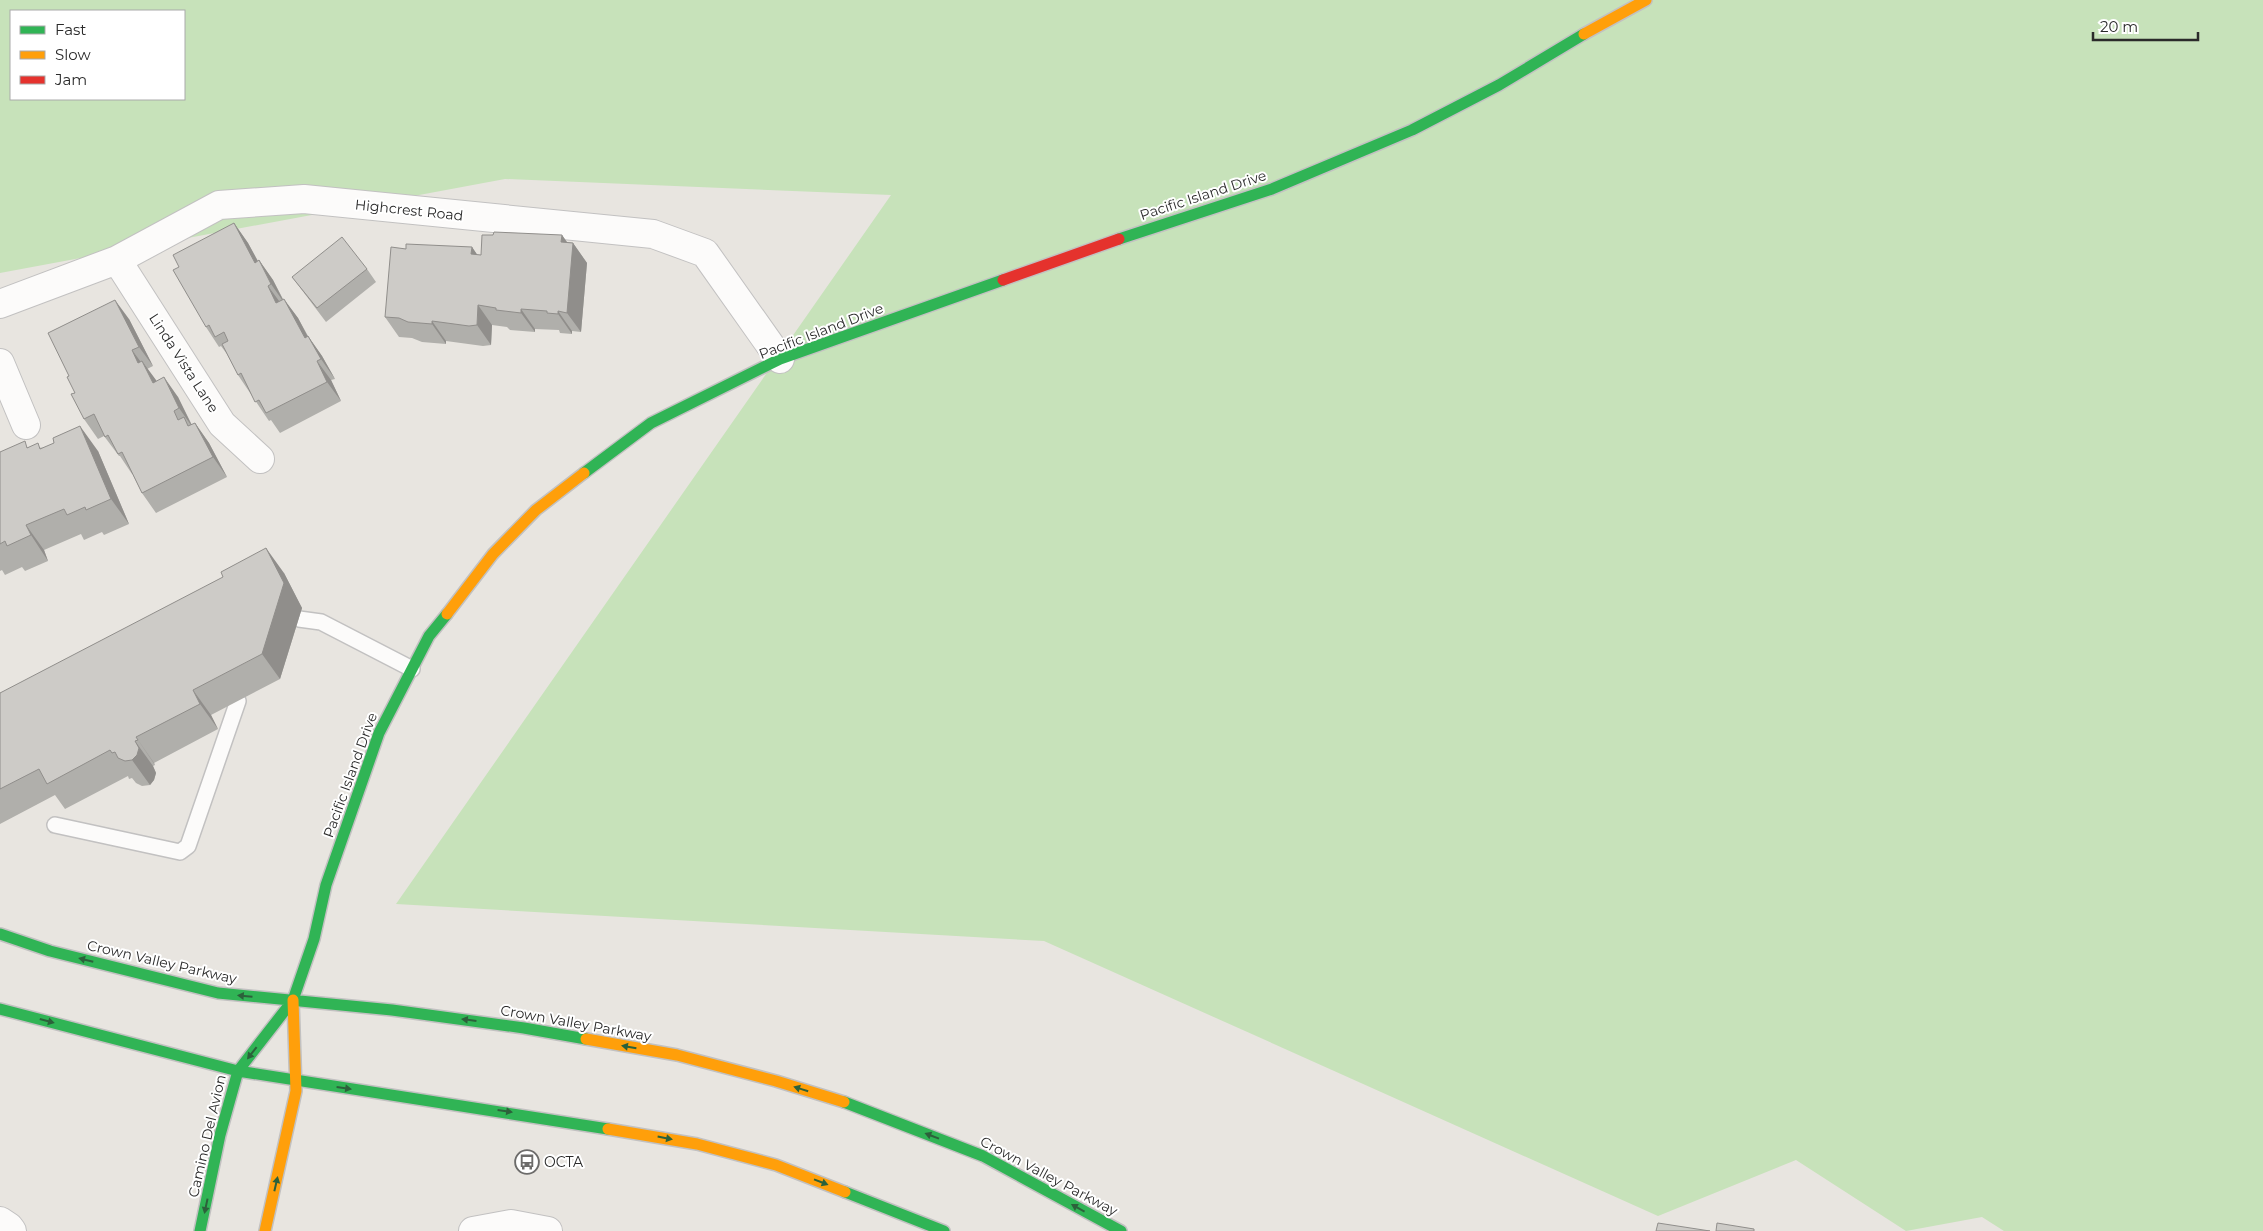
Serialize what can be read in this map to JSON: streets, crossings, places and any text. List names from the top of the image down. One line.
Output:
{"streets":{"main road":["Pacific Island Drive","Crown Valley Parkway","Camino Del Avion"],"street":["Highcrest Road","Linda Vista Lane"]},"crossings":[["Pacific Island Drive","Highcrest Road"],["Pacific Island Drive","Crown Valley Parkway"],["Pacific Island Drive","Camino Del Avion"],["Highcrest Road","Linda Vista Lane"],["Crown Valley Parkway","Camino Del Avion"]],"places":{"bus stop":["OCTA"]},"legend":["Fast","Slow","Jam"],"scale_bar":"20 m"}
